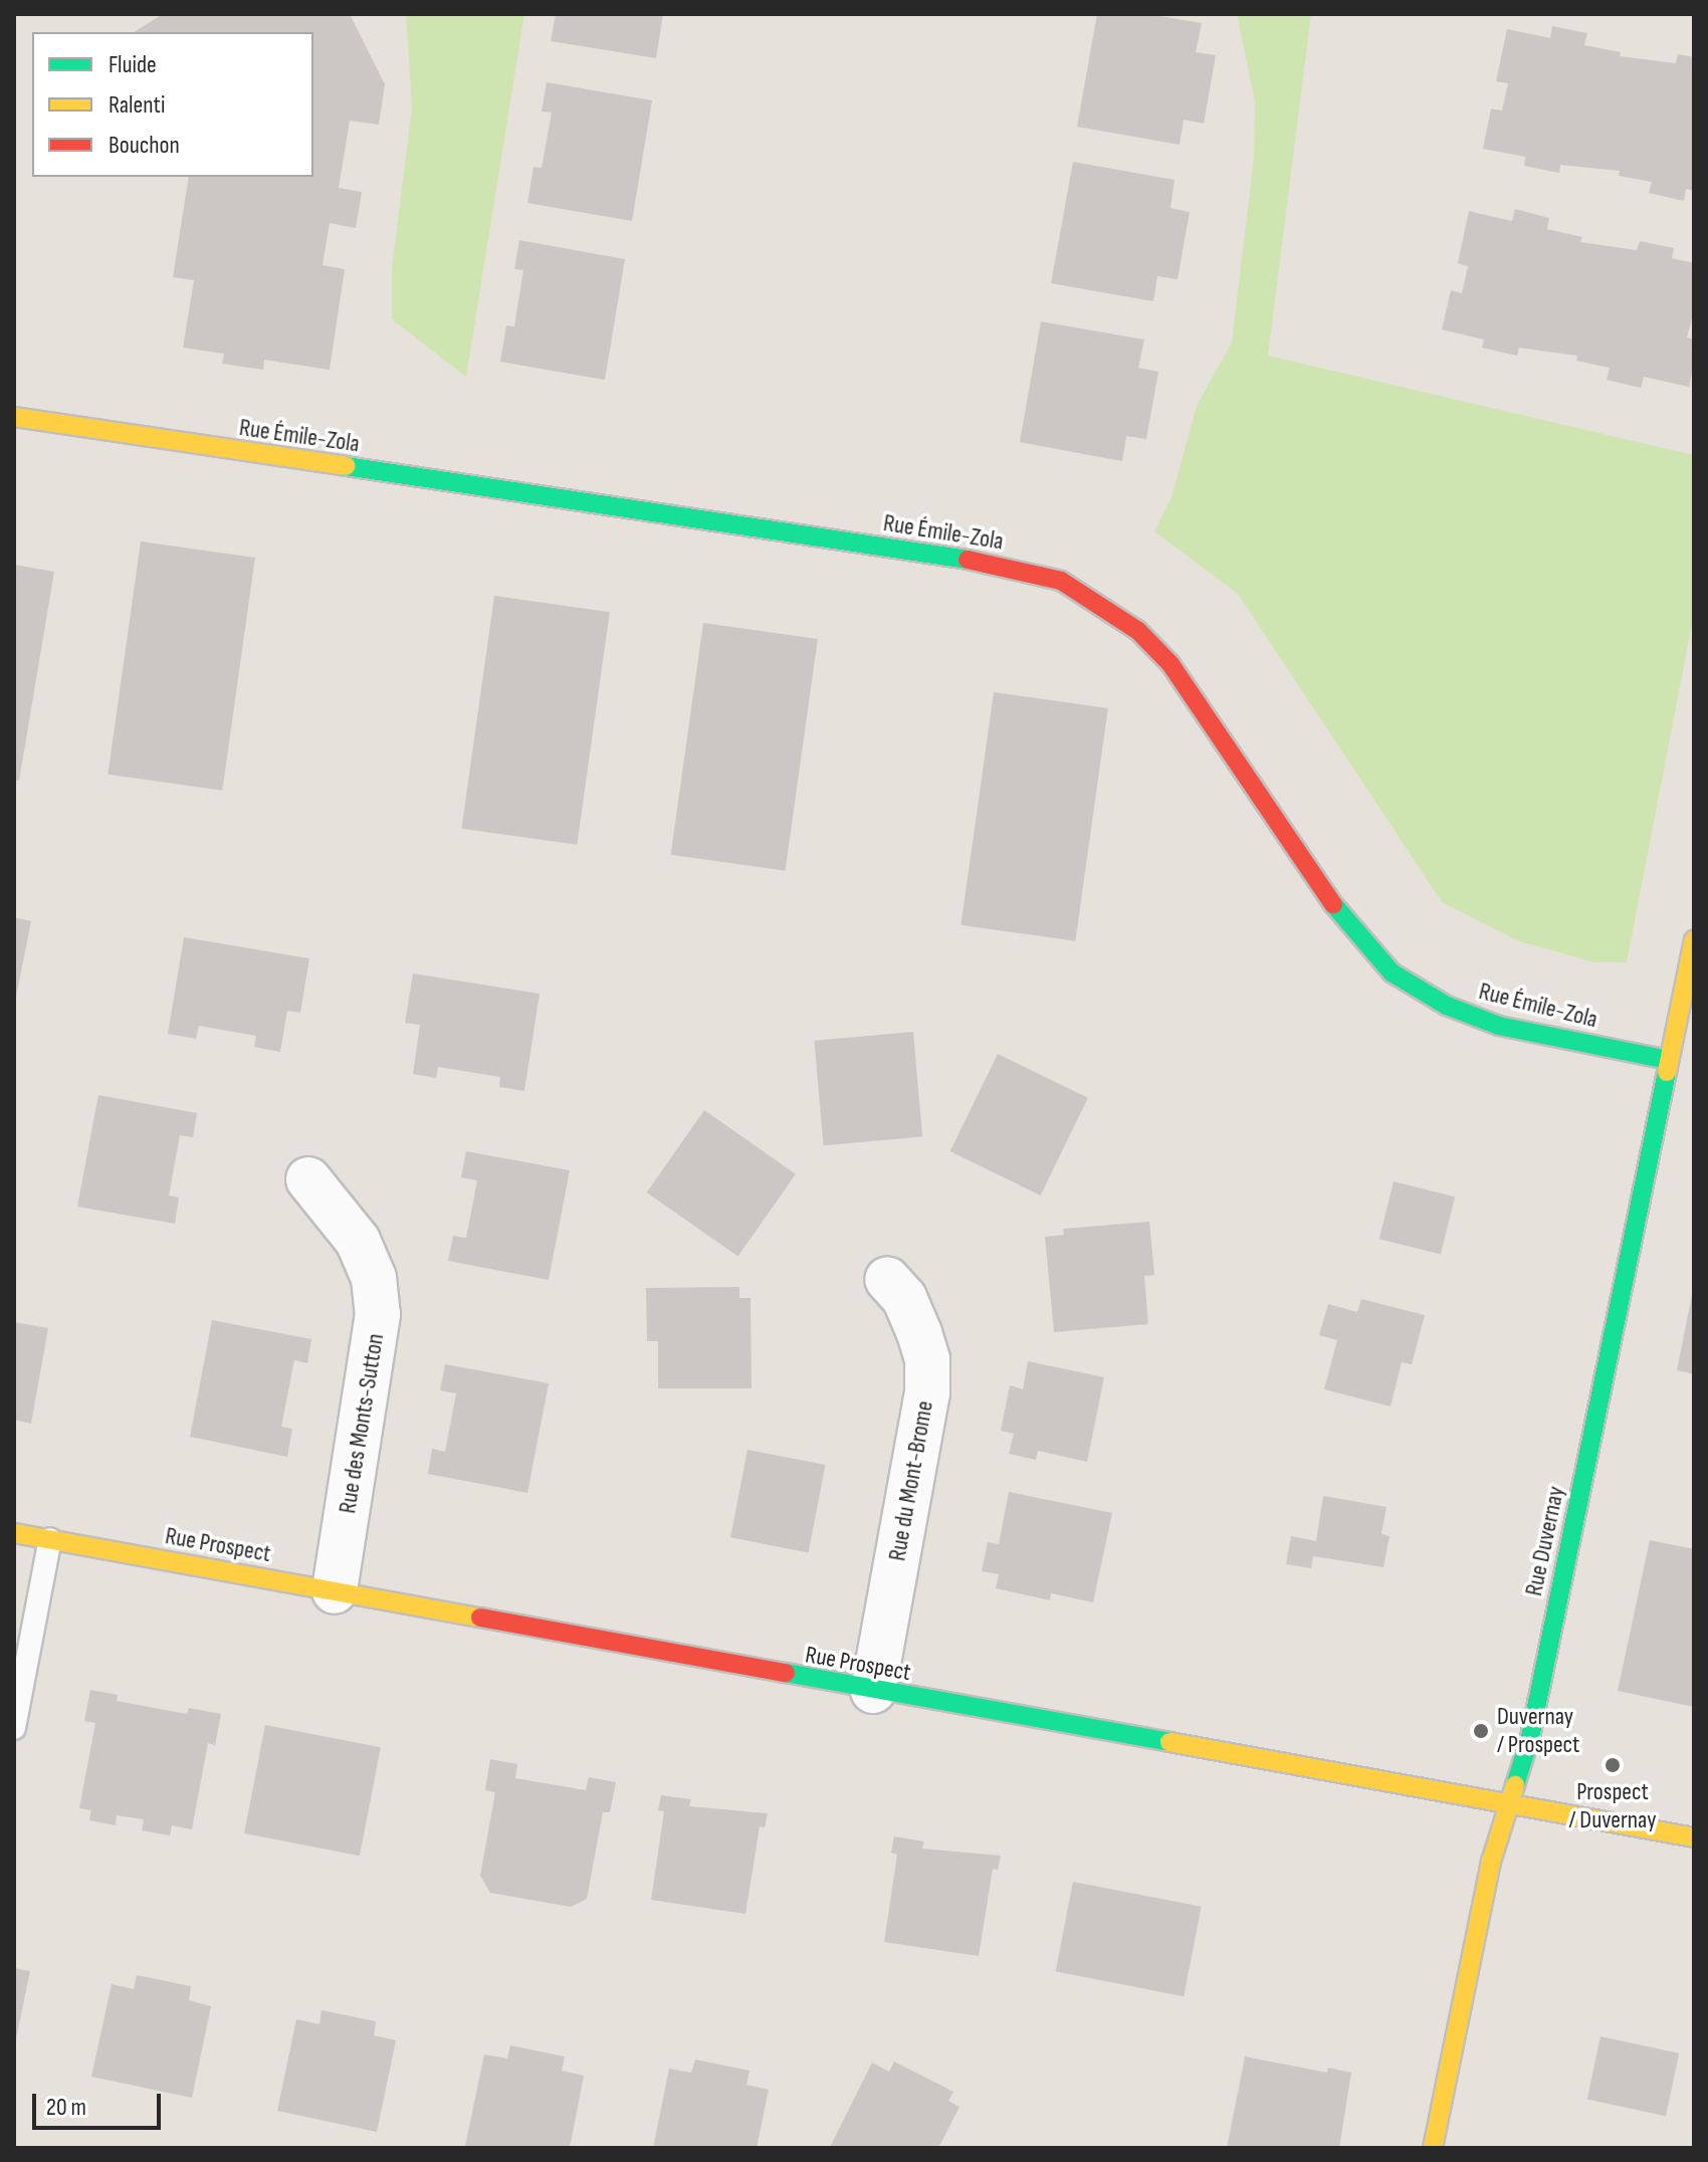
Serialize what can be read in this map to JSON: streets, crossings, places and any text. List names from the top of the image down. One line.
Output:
{"streets":{"street":["Rue Émile-Zola","Rue des Monts-Sutton","Rue du Mont-Brome","Rue Duvernay","Rue Prospect"]},"crossings":[["Rue Émile-Zola","Rue Duvernay"],["Rue des Monts-Sutton","Rue Prospect"],["Rue du Mont-Brome","Rue Prospect"],["Rue Duvernay","Rue Prospect"]],"places":["Duvernay / Prospect","Prospect / Duvernay"],"legend":["Fluide","Ralenti","Bouchon"],"scale_bar":"20 m"}
